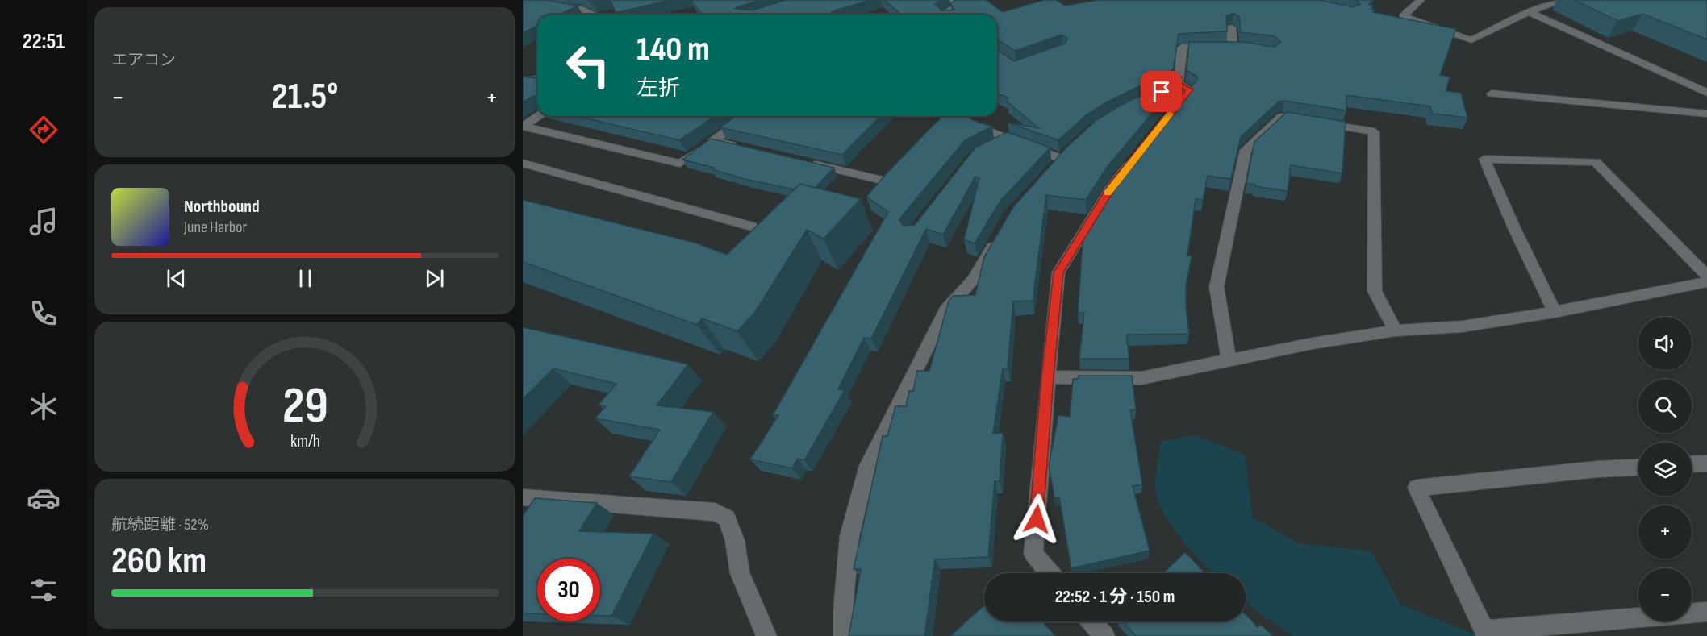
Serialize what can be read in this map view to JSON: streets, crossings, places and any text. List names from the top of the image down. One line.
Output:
{"page":{"tabs":"22:51","tile":["エアコン",["航続距離 · 52%","260 km"]],"turn":["140 m","左折"],"heat":["−","21.5°","+"],"song":["Northbound","June Harbor"],"map_buttons":["+","−"],"limit":"30","trip":"22:52 · 1 分 · 150 m","gauge":["29","km/h"]}}
